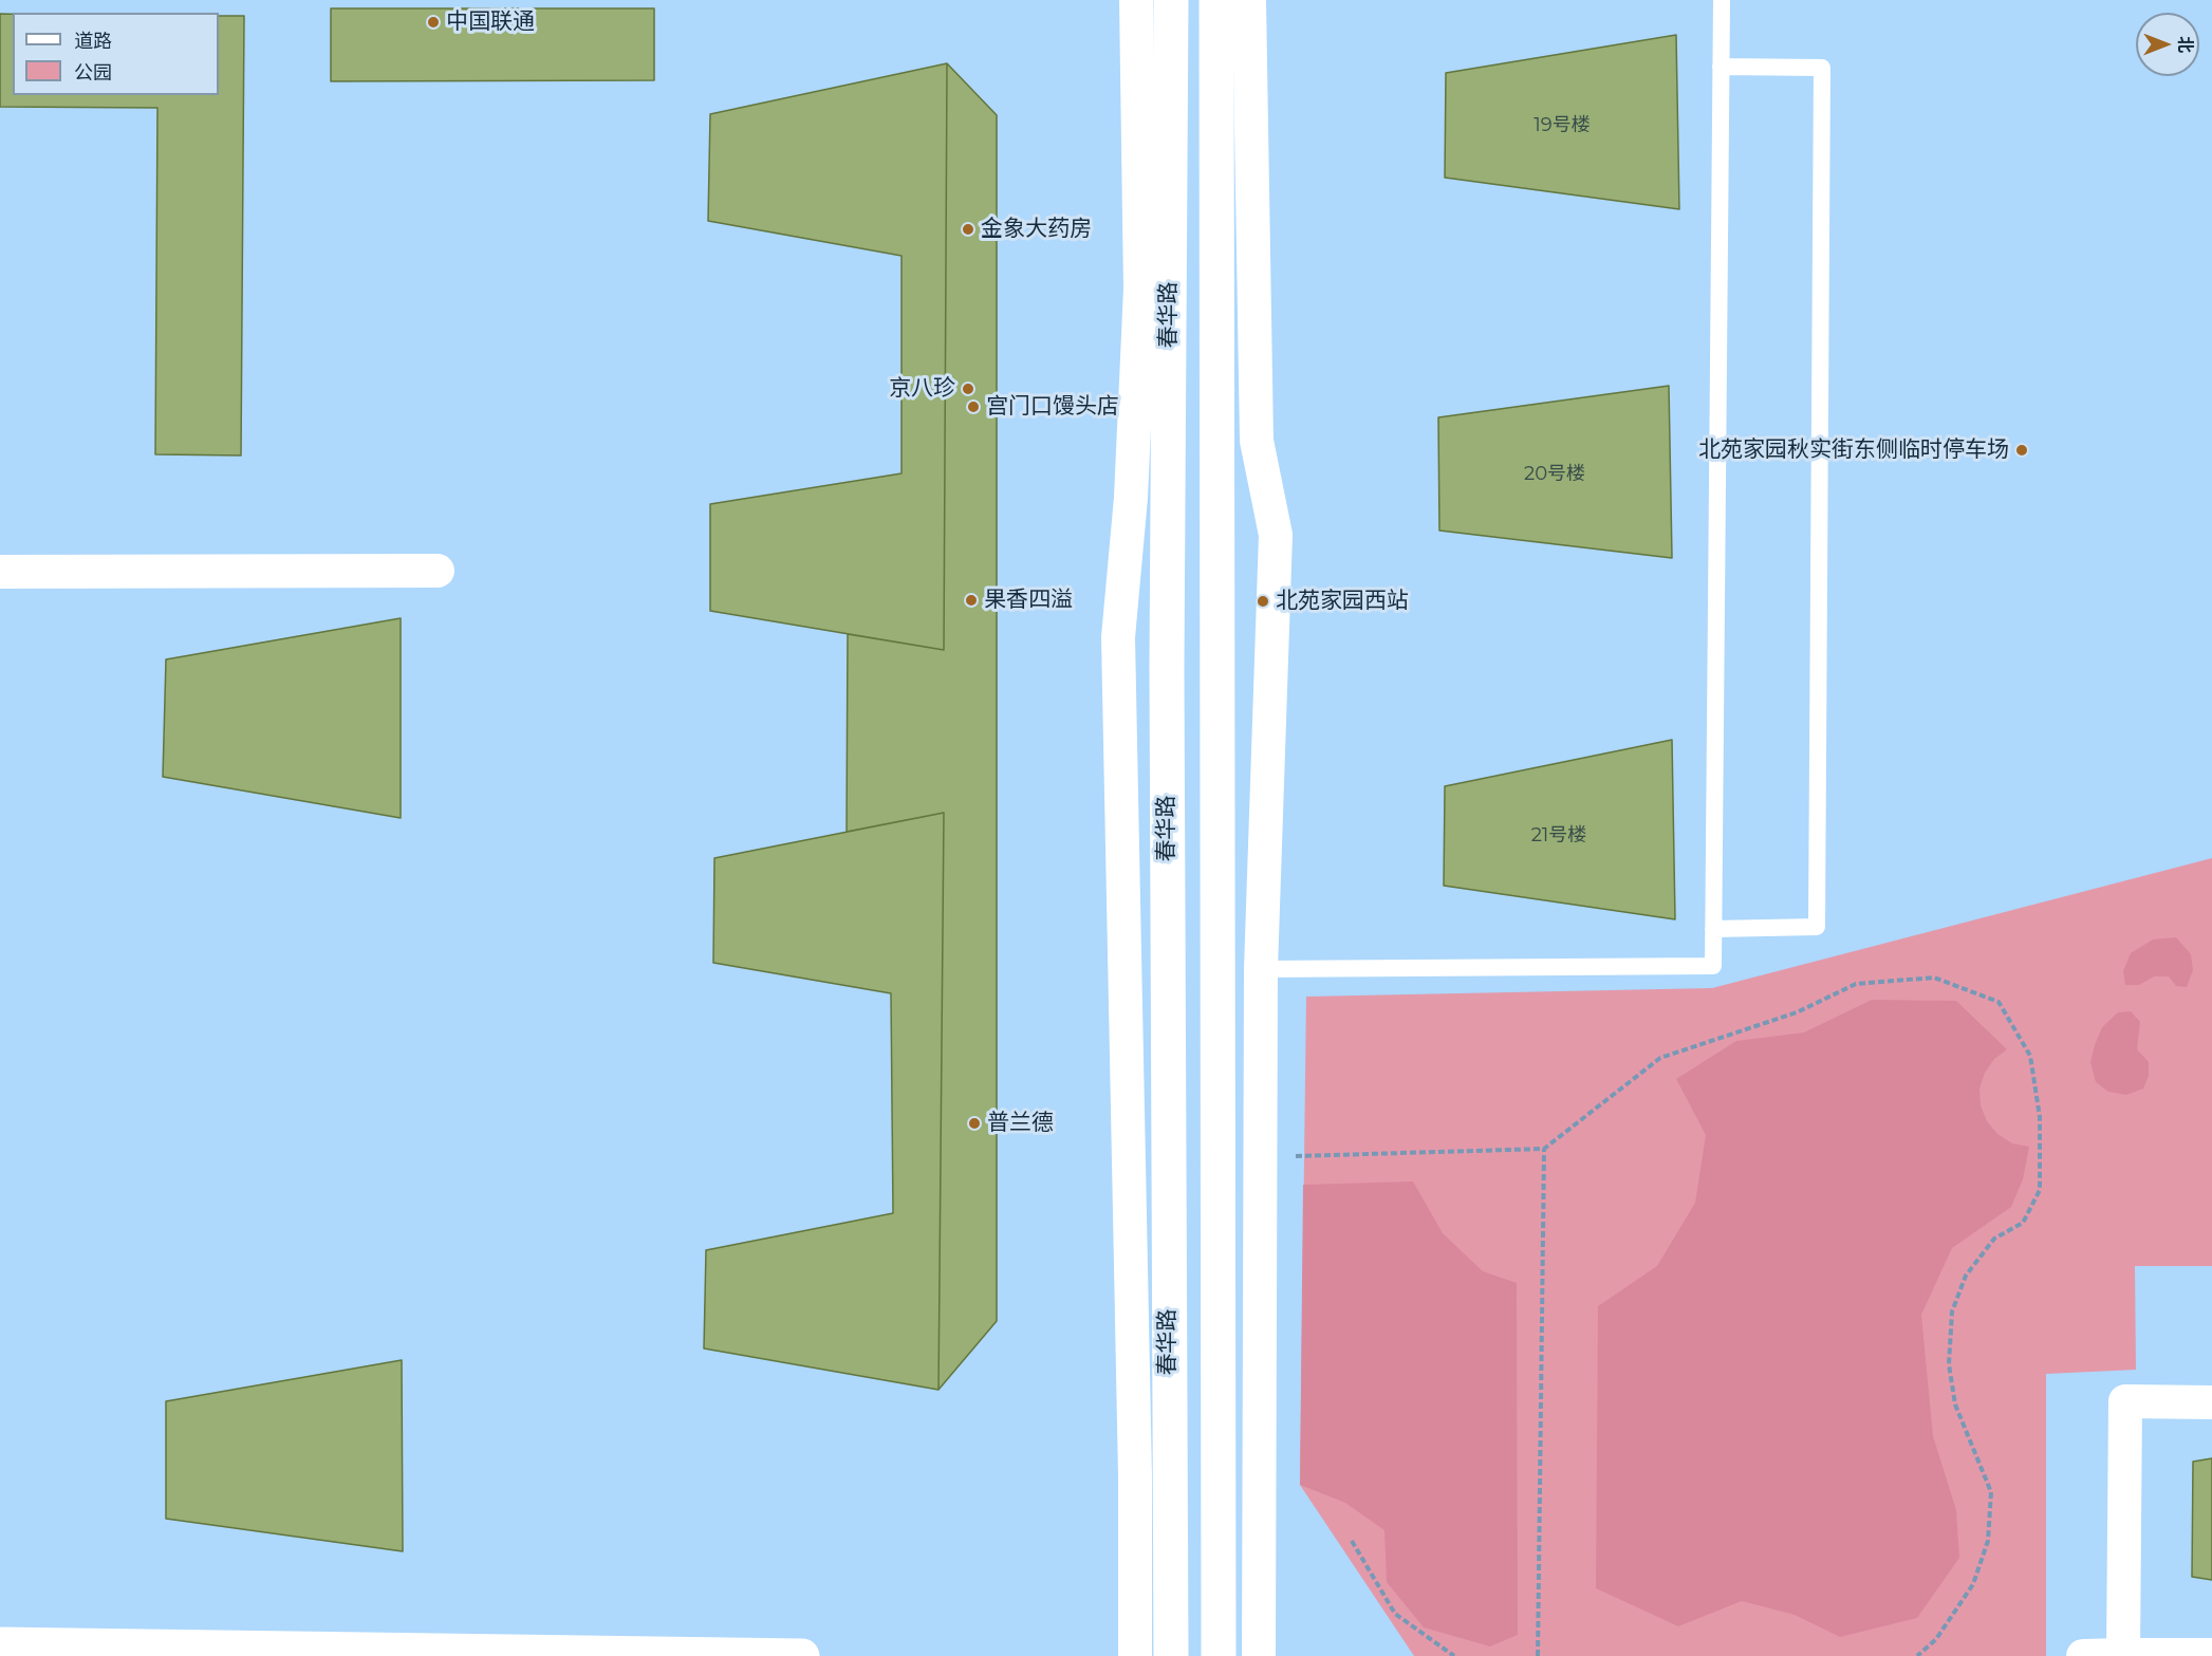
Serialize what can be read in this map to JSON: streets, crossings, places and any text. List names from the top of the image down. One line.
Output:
{"streets":{"street":["春华路"]},"places":["中国联通","金象大药房","京八珍","宫门口馒头店","北苑家园秋实街东侧临时停车场","果香四溢","北苑家园西站","普兰德"],"house_numbers":["19号楼","20号楼","21号楼"],"legend":["道路","公园"],"north":"right"}
